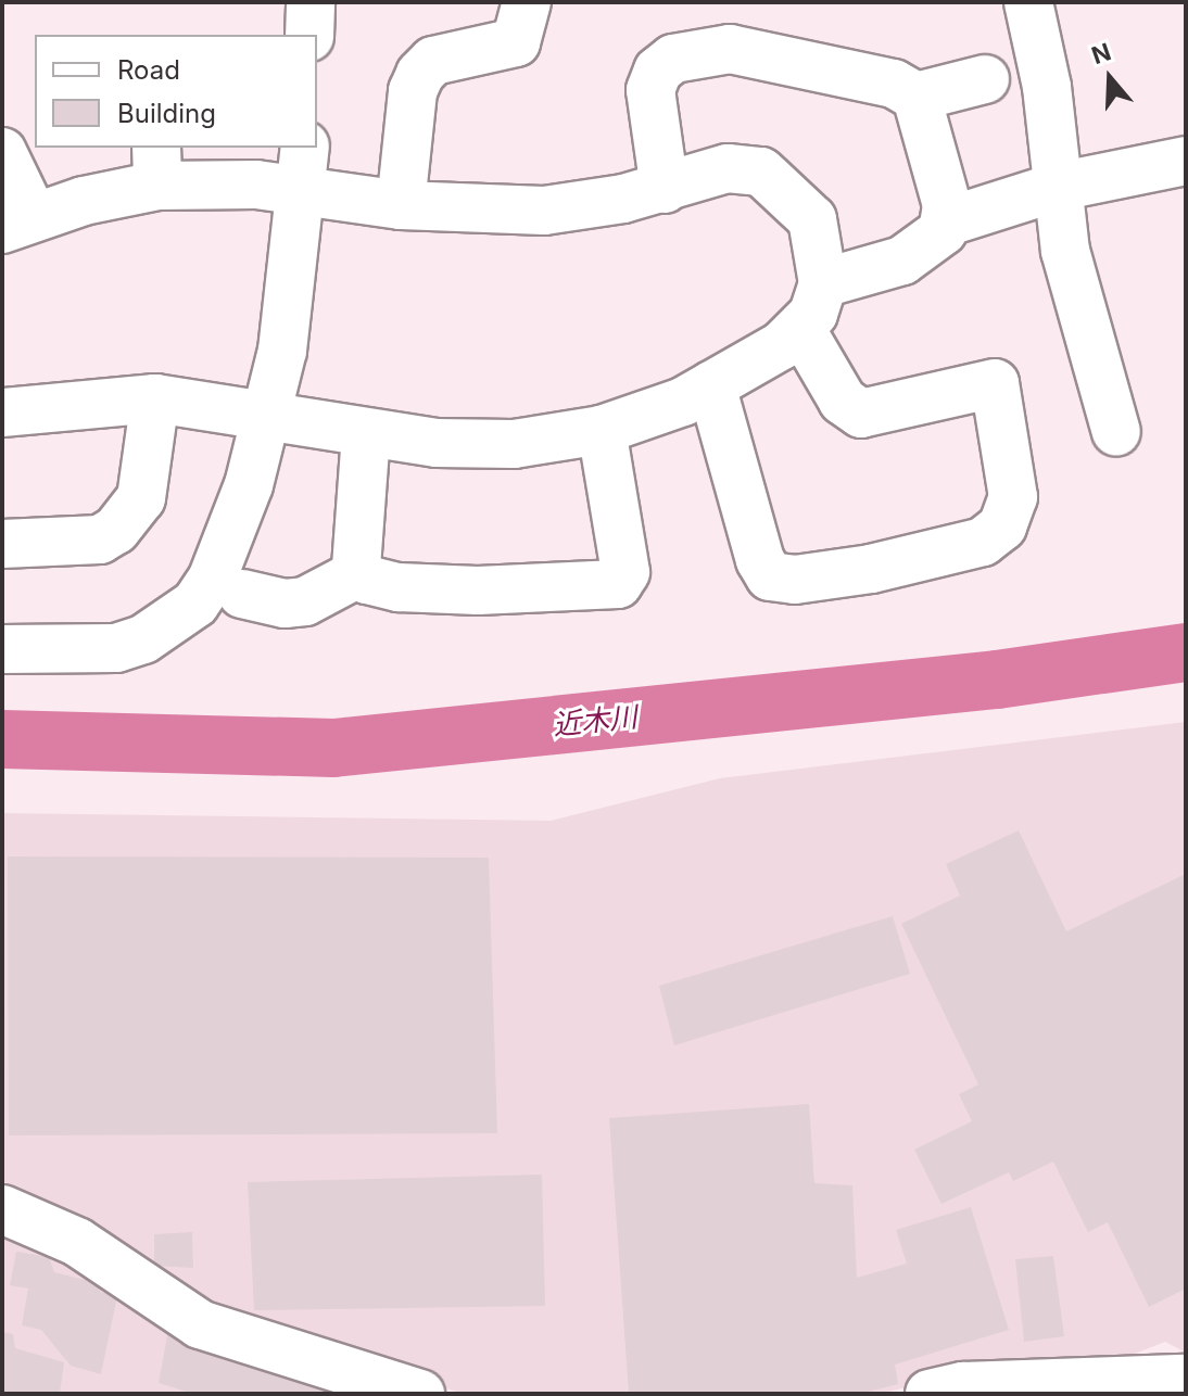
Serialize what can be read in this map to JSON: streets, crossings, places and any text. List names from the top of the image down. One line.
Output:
{"water":["近木川"],"legend":["Road","Building"],"north":"top"}
